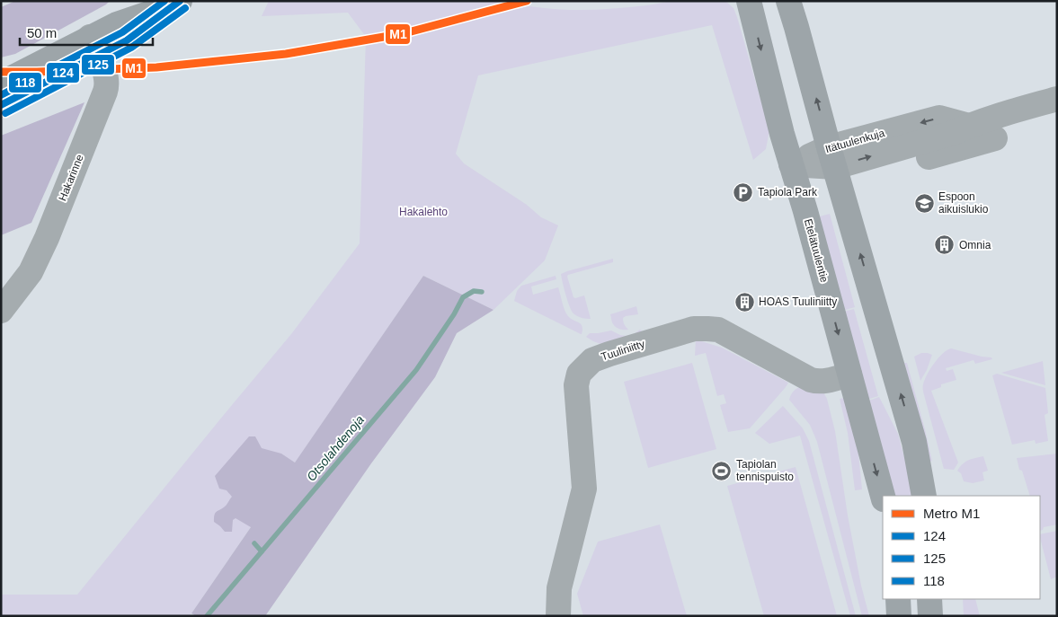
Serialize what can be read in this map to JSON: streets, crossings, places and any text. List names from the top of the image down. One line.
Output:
{"streets":{"main road":["Etelätuulentie"],"street":["Itätuulenkuja","Hakarinne","Tuuliniitty"]},"crossings":[["Itätuulenkuja","Etelätuulentie"],["Etelätuulentie","Tuuliniitty"]],"water":["Otsolahdenoja"],"parks":["Hakalehto"],"places":{"parking":["Tapiola Park"],"school or university":["Espoon aikuislukio"],"building":["Omnia","HOAS Tuuliniitty"],"sports":["Tapiolan tennispuisto"]},"lines":["metro line M1","transit line 124","transit line 118","transit line 125"],"legend":["Metro M1","124","125","118"],"scale_bar":"50 m"}
